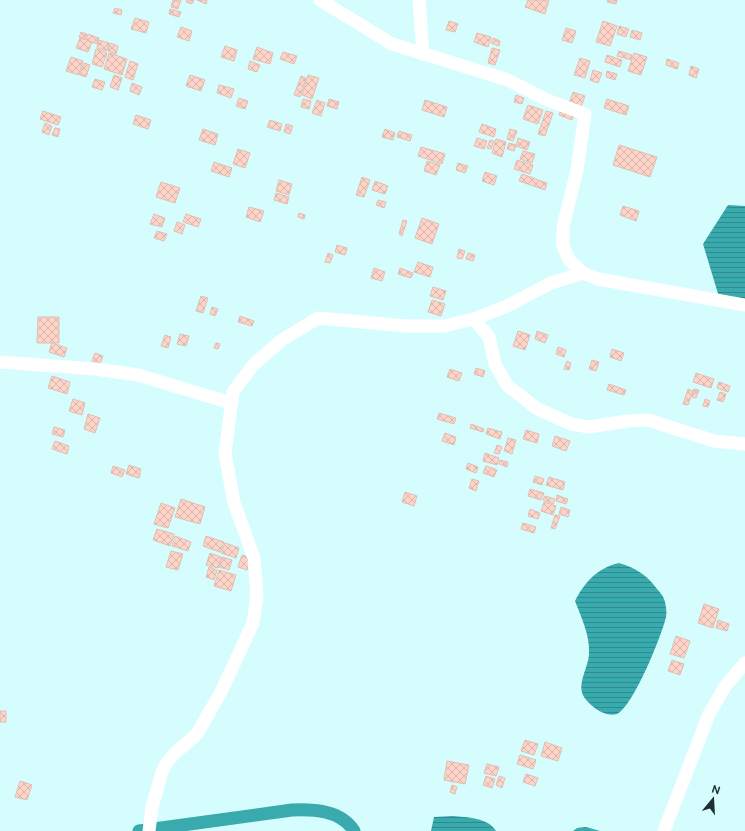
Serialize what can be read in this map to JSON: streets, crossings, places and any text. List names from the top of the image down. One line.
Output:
{"north":"top"}
